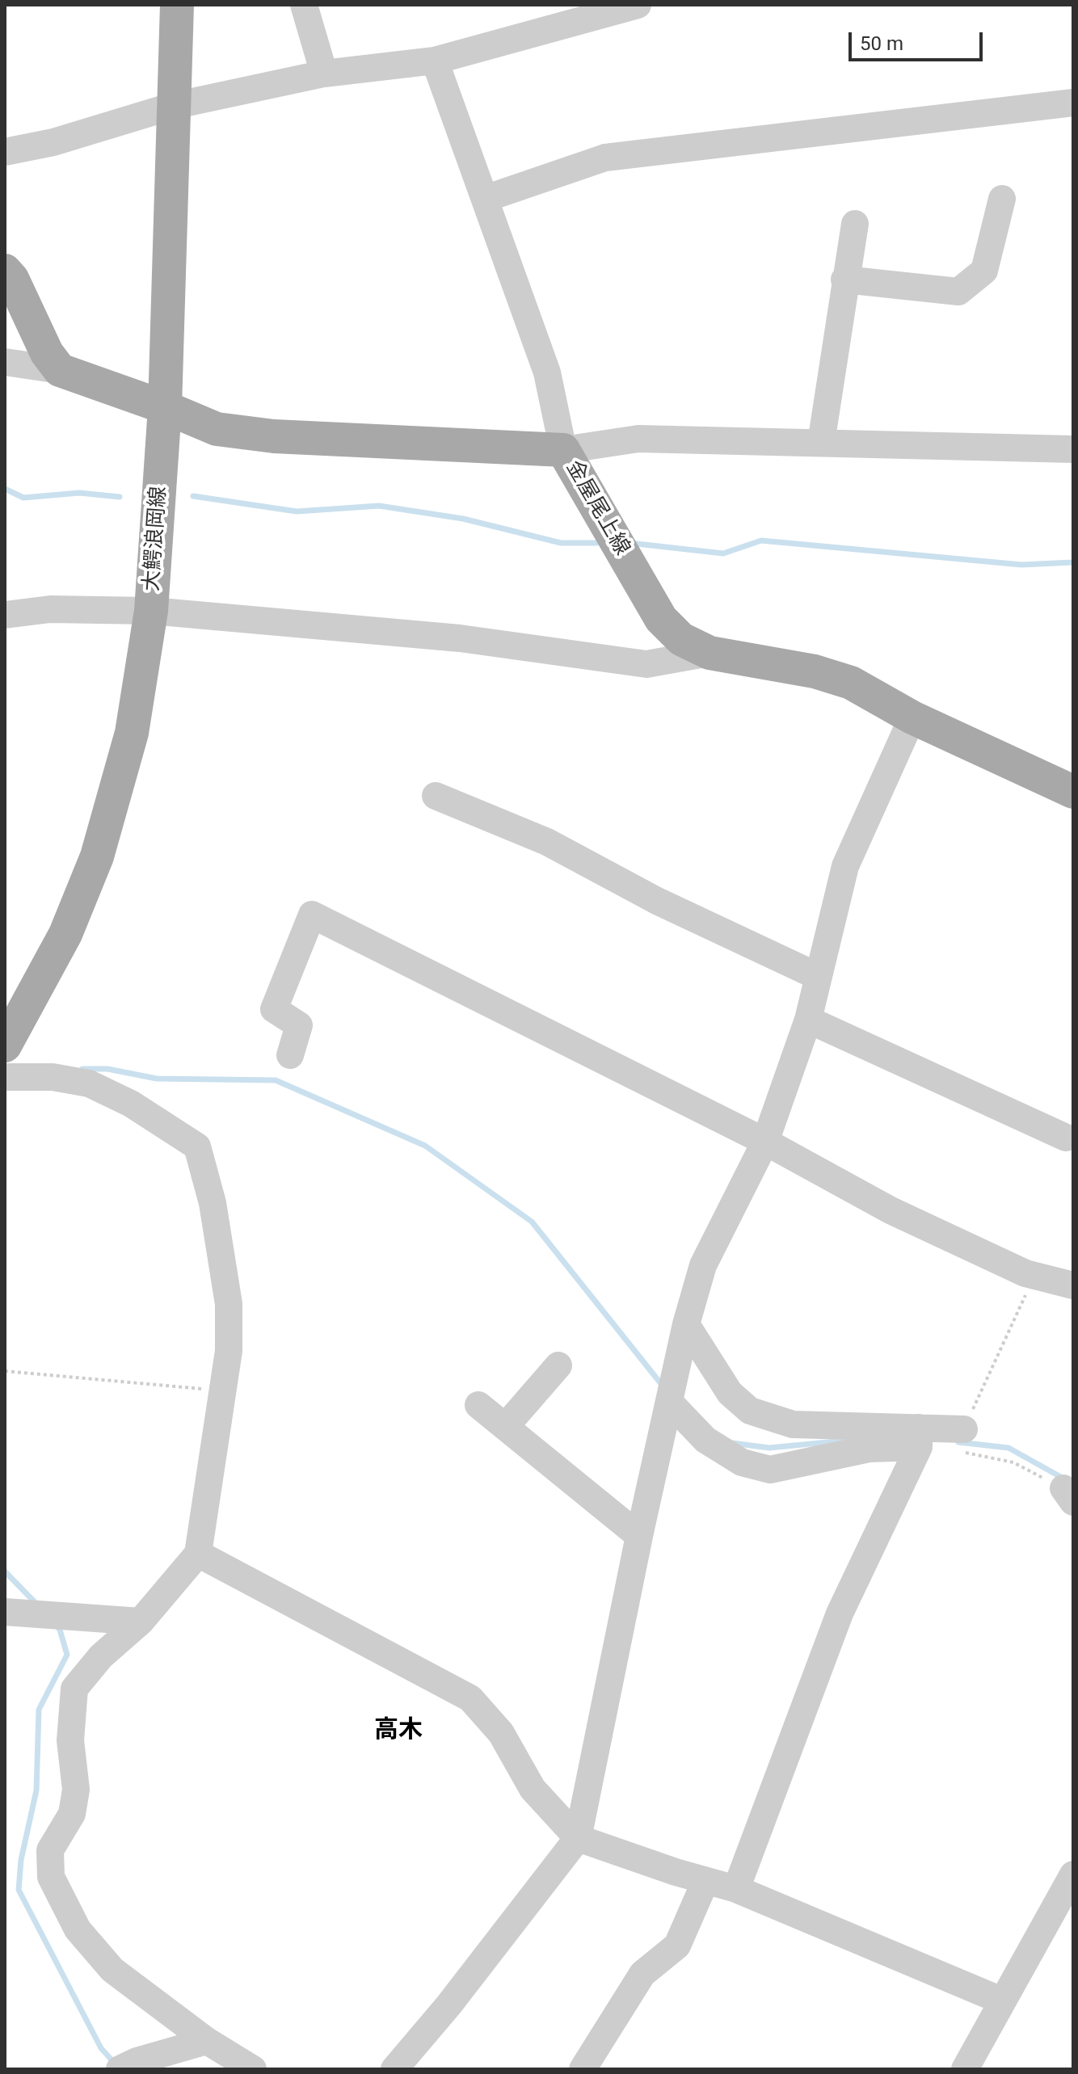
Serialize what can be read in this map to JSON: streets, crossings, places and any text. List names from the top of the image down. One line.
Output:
{"streets":{"main road":["金屋尾上線","大鰐浪岡線"]},"crossings":[["金屋尾上線","大鰐浪岡線"]],"districts":["高木"],"scale_bar":"50 m"}
